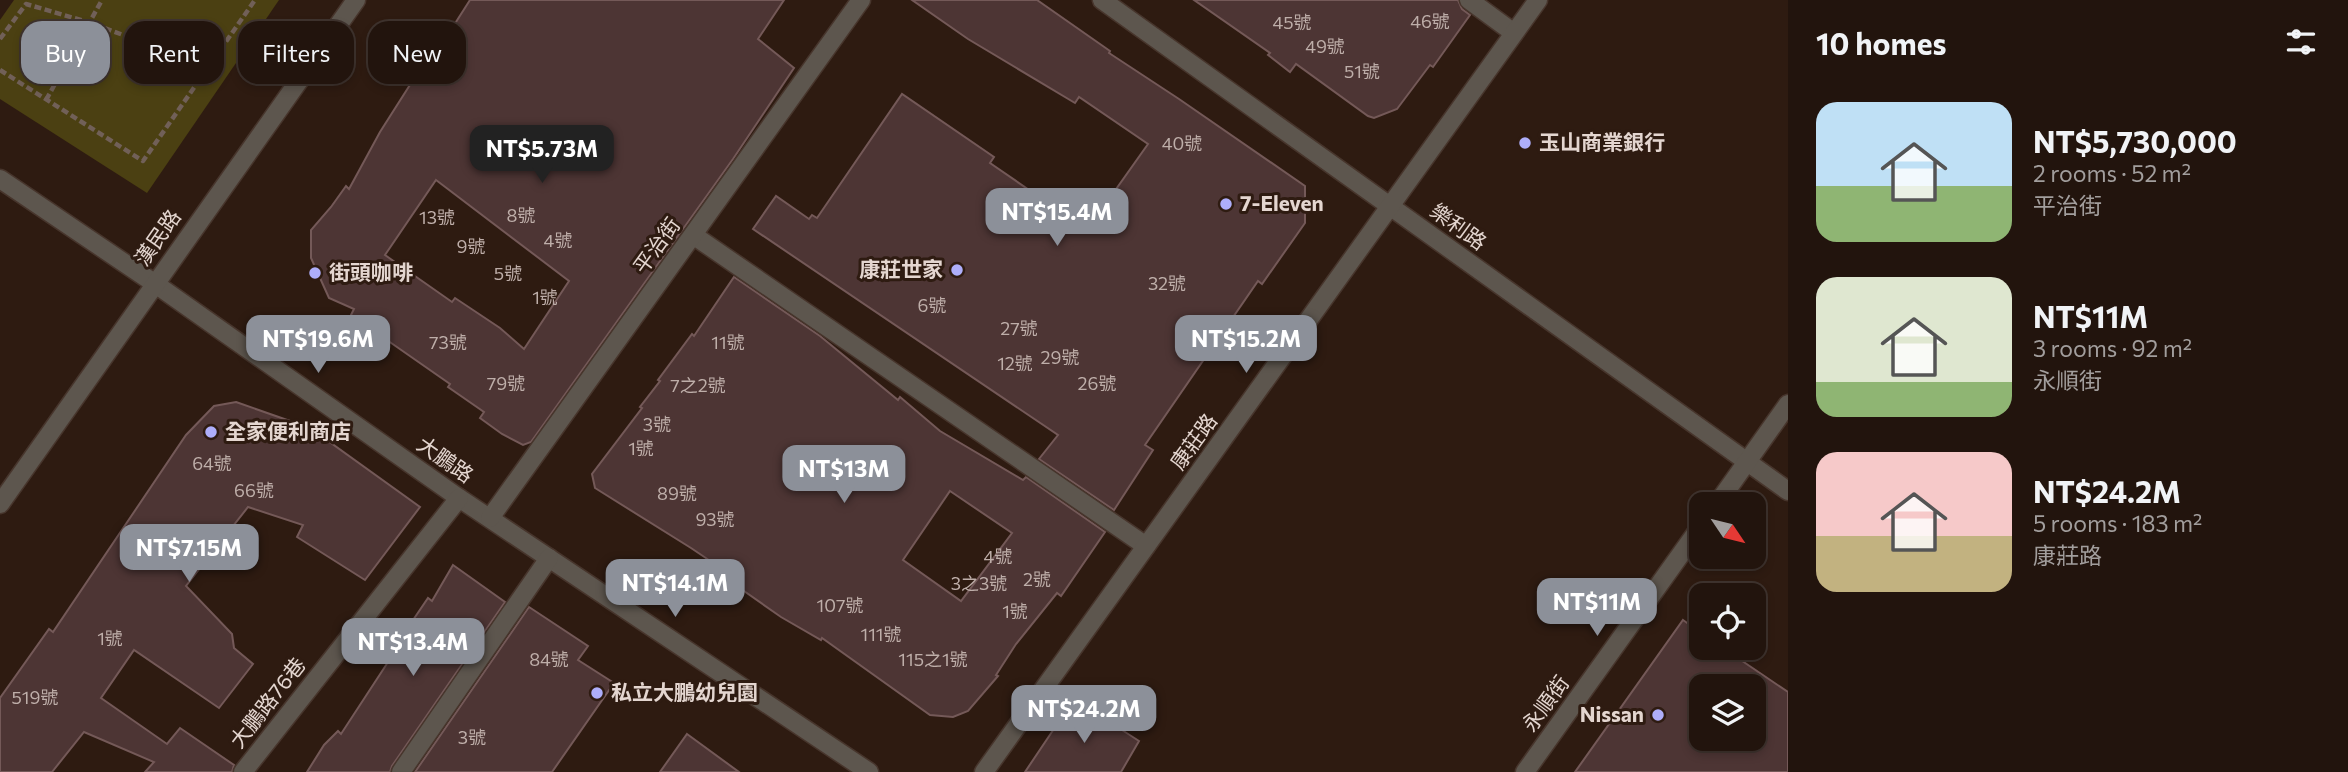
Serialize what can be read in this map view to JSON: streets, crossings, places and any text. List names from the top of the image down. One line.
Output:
{"streets":{"street":["樂利路","漢民路","平治街","康莊路","大鵬路","大鵬路76巷","永順街"]},"crossings":[["樂利路","康莊路"],["漢民路","大鵬路"],["平治街","大鵬路"],["大鵬路","大鵬路76巷"]],"places":["玉山商業銀行","7-Eleven","康莊世家","街頭咖啡","全家便利商店","私立大鵬幼兒園","Nissan"],"house_numbers":["46號","45號","49號","51號","40號","8號","13號","4號","9號","5號","32號","1號","6號","27號","73號","11號","29號","12號","79號","26號","7之2號","3號","1號","64號","66號","89號","93號","4號","2號","3之3號","107號","1號","111號","1號","84號","115之1號","519號","3號"],"north":"bottom right","page":{"heading":"10 homes","chip":["Buy","Rent","Filters","New"],"list":[{"name":"NT$5,730,000","note":"2 rooms · 52 m² · 平治街"},{"name":"NT$11M","note":"3 rooms · 92 m² · 永順街"},{"name":"NT$24.2M","note":"5 rooms · 183 m² · 康莊路"}],"price":["NT$5.73M","NT$15.4M","NT$19.6M","NT$15.2M","NT$13M","NT$7.15M","NT$14.1M","NT$11M","NT$13.4M","NT$24.2M"]}}
